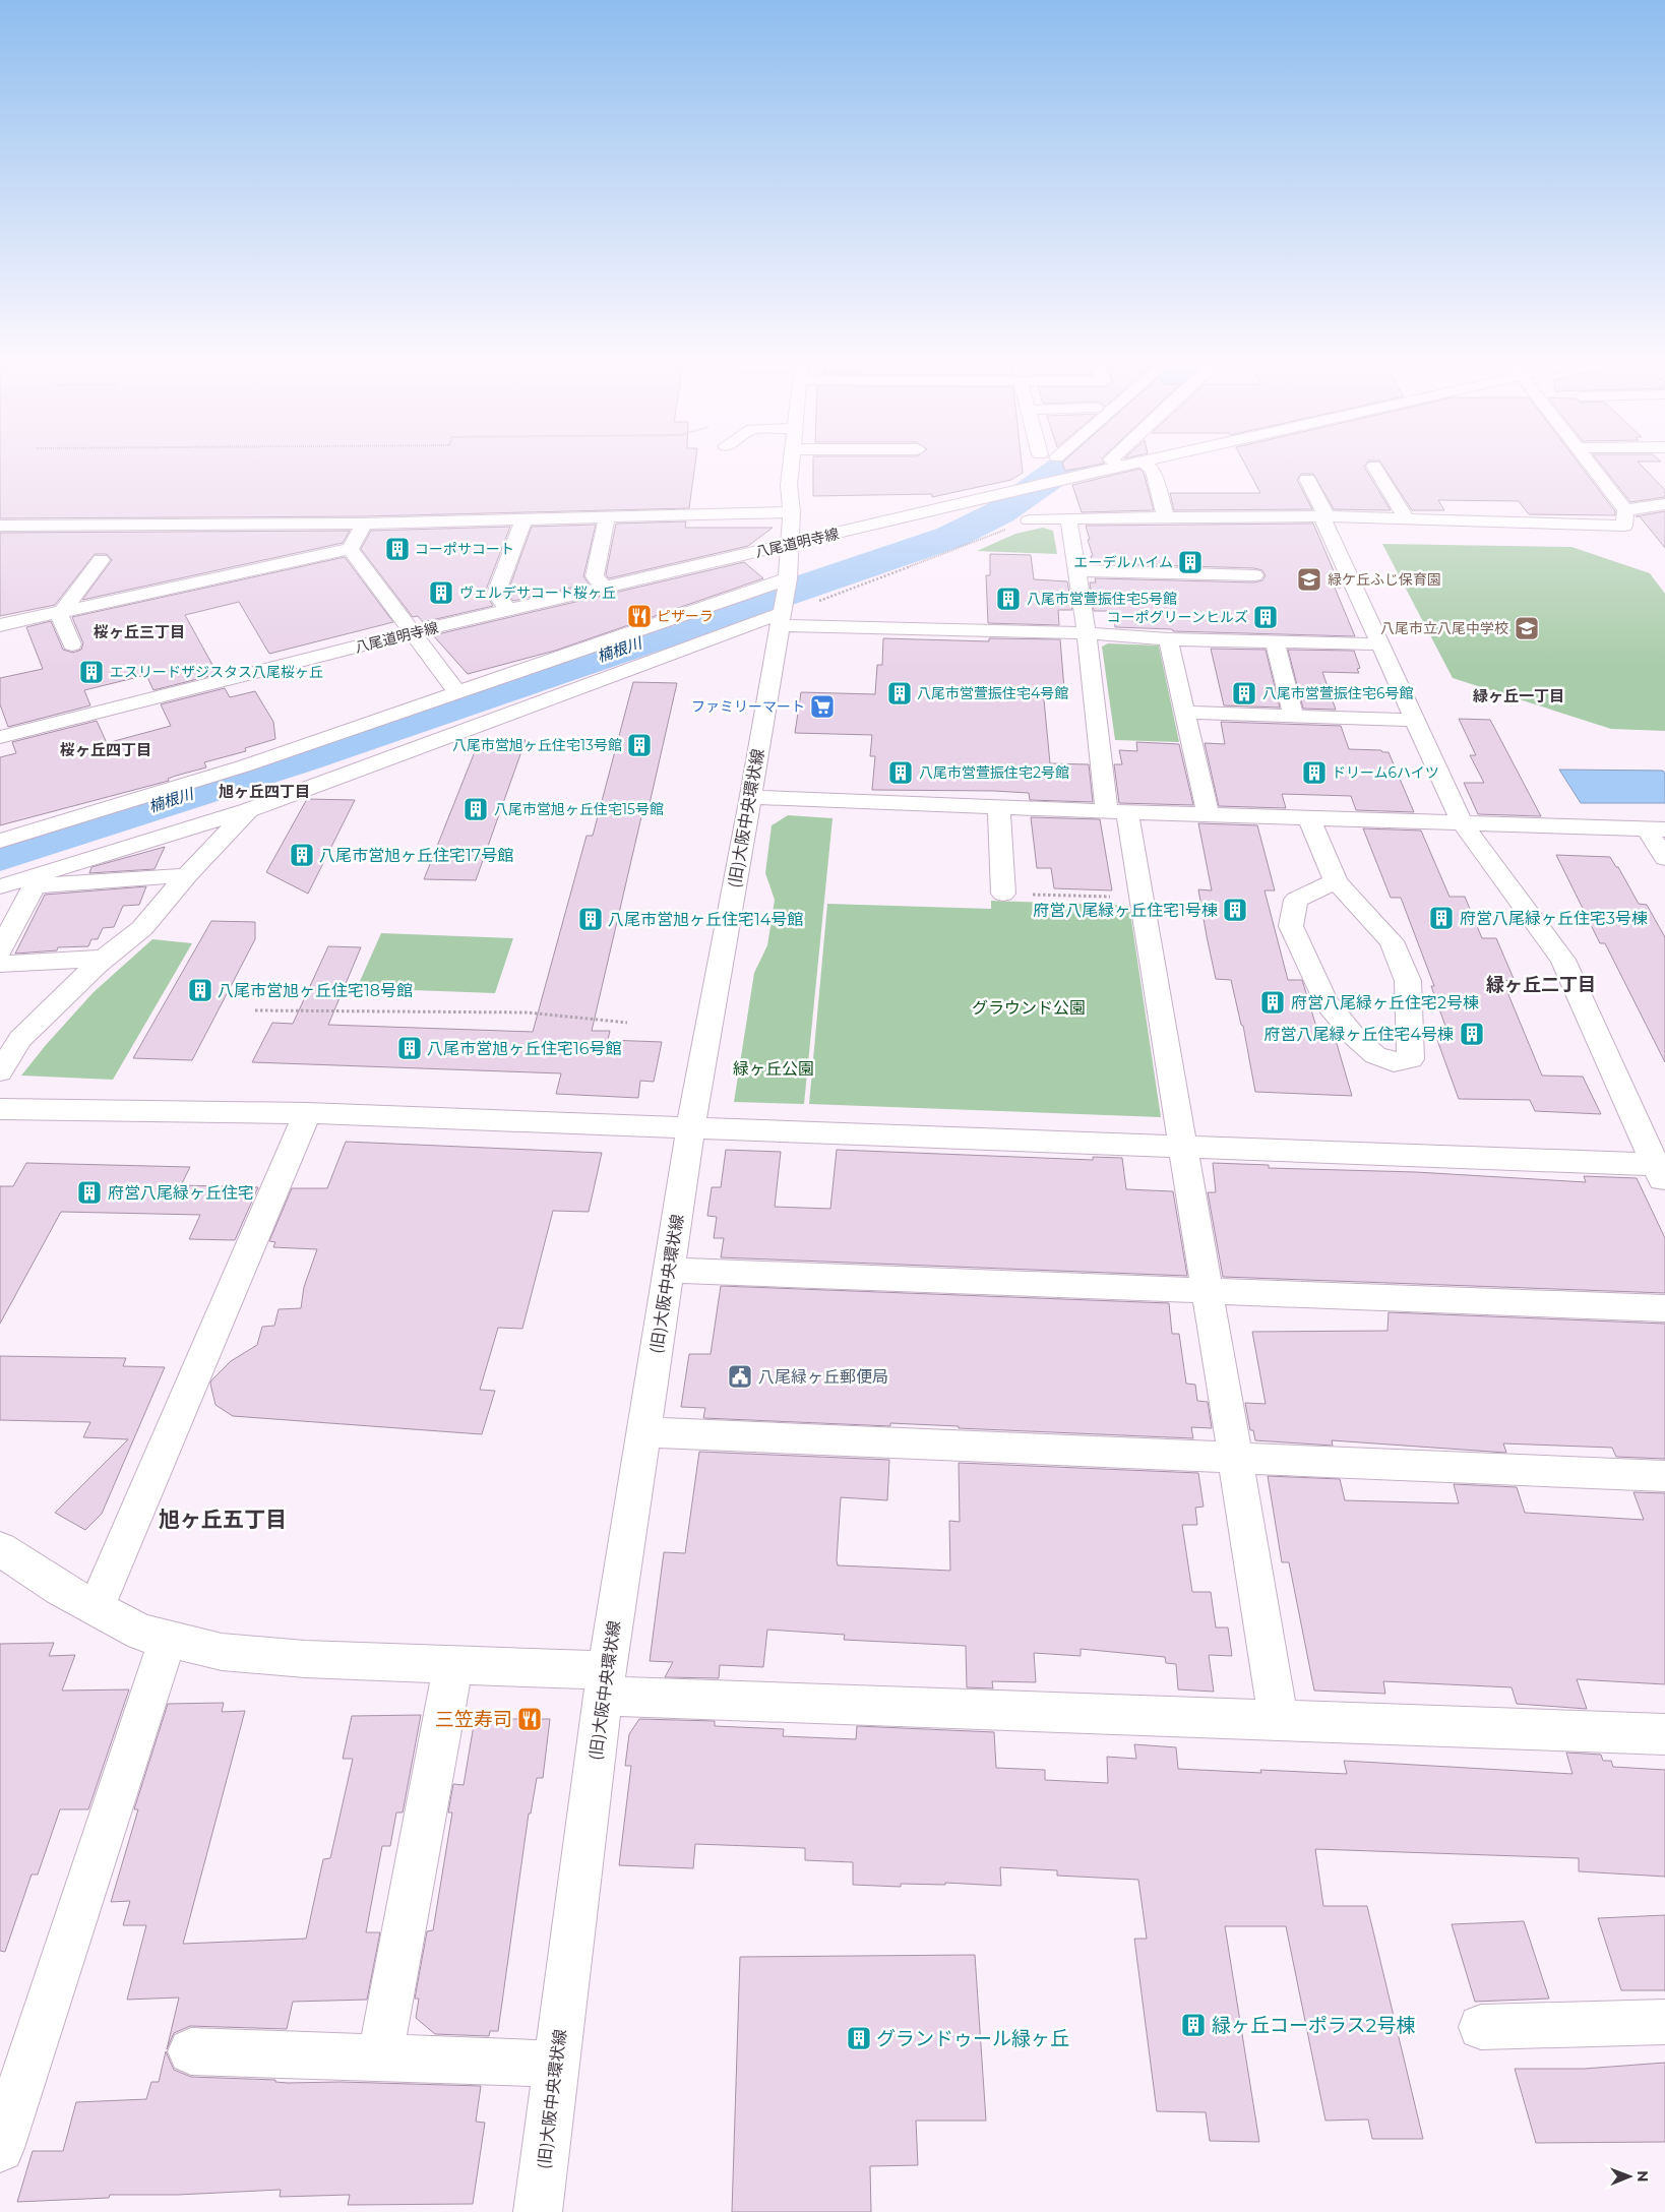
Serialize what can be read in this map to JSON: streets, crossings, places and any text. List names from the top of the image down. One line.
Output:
{"streets":{"street":["八尾道明寺線","(旧)大阪中央環状線"]},"crossings":[["八尾道明寺線","(旧)大阪中央環状線"]],"districts":["桜ヶ丘三丁目","緑ヶ丘一丁目","桜ヶ丘四丁目","旭ヶ丘四丁目","緑ヶ丘二丁目","旭ヶ丘五丁目"],"water":["楠根川"],"parks":["グラウンド公園","緑ヶ丘公園"],"places":{"building":["コーポサコート","エーデルハイム","ヴェルデサコート桜ヶ丘","八尾市営萱振住宅5号館","コーポグリーンヒルズ","エスリードザジスタス八尾桜ヶ丘","八尾市営萱振住宅4号館","八尾市営萱振住宅6号館","八尾市営旭ヶ丘住宅13号館","八尾市営萱振住宅2号館","ドリーム6ハイツ","八尾市営旭ヶ丘住宅15号館","八尾市営旭ヶ丘住宅17号館","府営八尾緑ヶ丘住宅1号棟","府営八尾緑ヶ丘住宅3号棟","八尾市営旭ヶ丘住宅14号館","八尾市営旭ヶ丘住宅18号館","府営八尾緑ヶ丘住宅2号棟","府営八尾緑ヶ丘住宅4号棟","八尾市営旭ヶ丘住宅16号館","府営八尾緑ヶ丘住宅","緑ヶ丘コーポラス2号棟","グランドゥール緑ヶ丘"],"school or university":["緑ケ丘ふじ保育園","八尾市立八尾中学校"],"restaurant":["ピザーラ","三笠寿司"],"supermarket":["ファミリーマート"],"public building":["八尾緑ヶ丘郵便局"]},"north":"right"}
